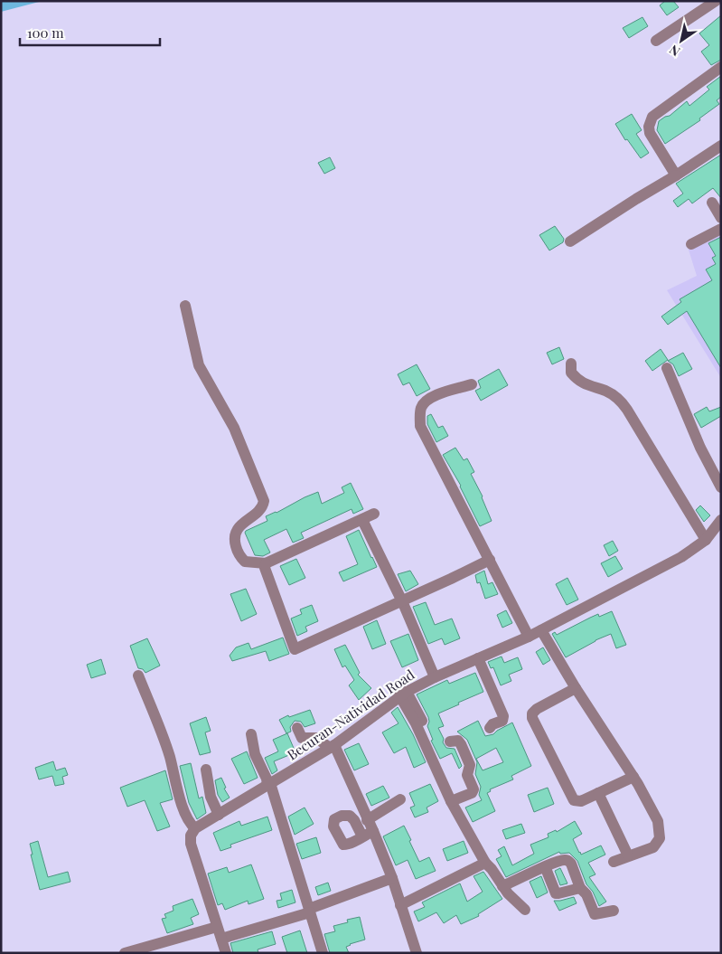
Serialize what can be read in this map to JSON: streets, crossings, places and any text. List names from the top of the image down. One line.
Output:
{"streets":{"street":["Becuran-Natividad Road"]},"scale_bar":"100 m","north":"bottom left"}
